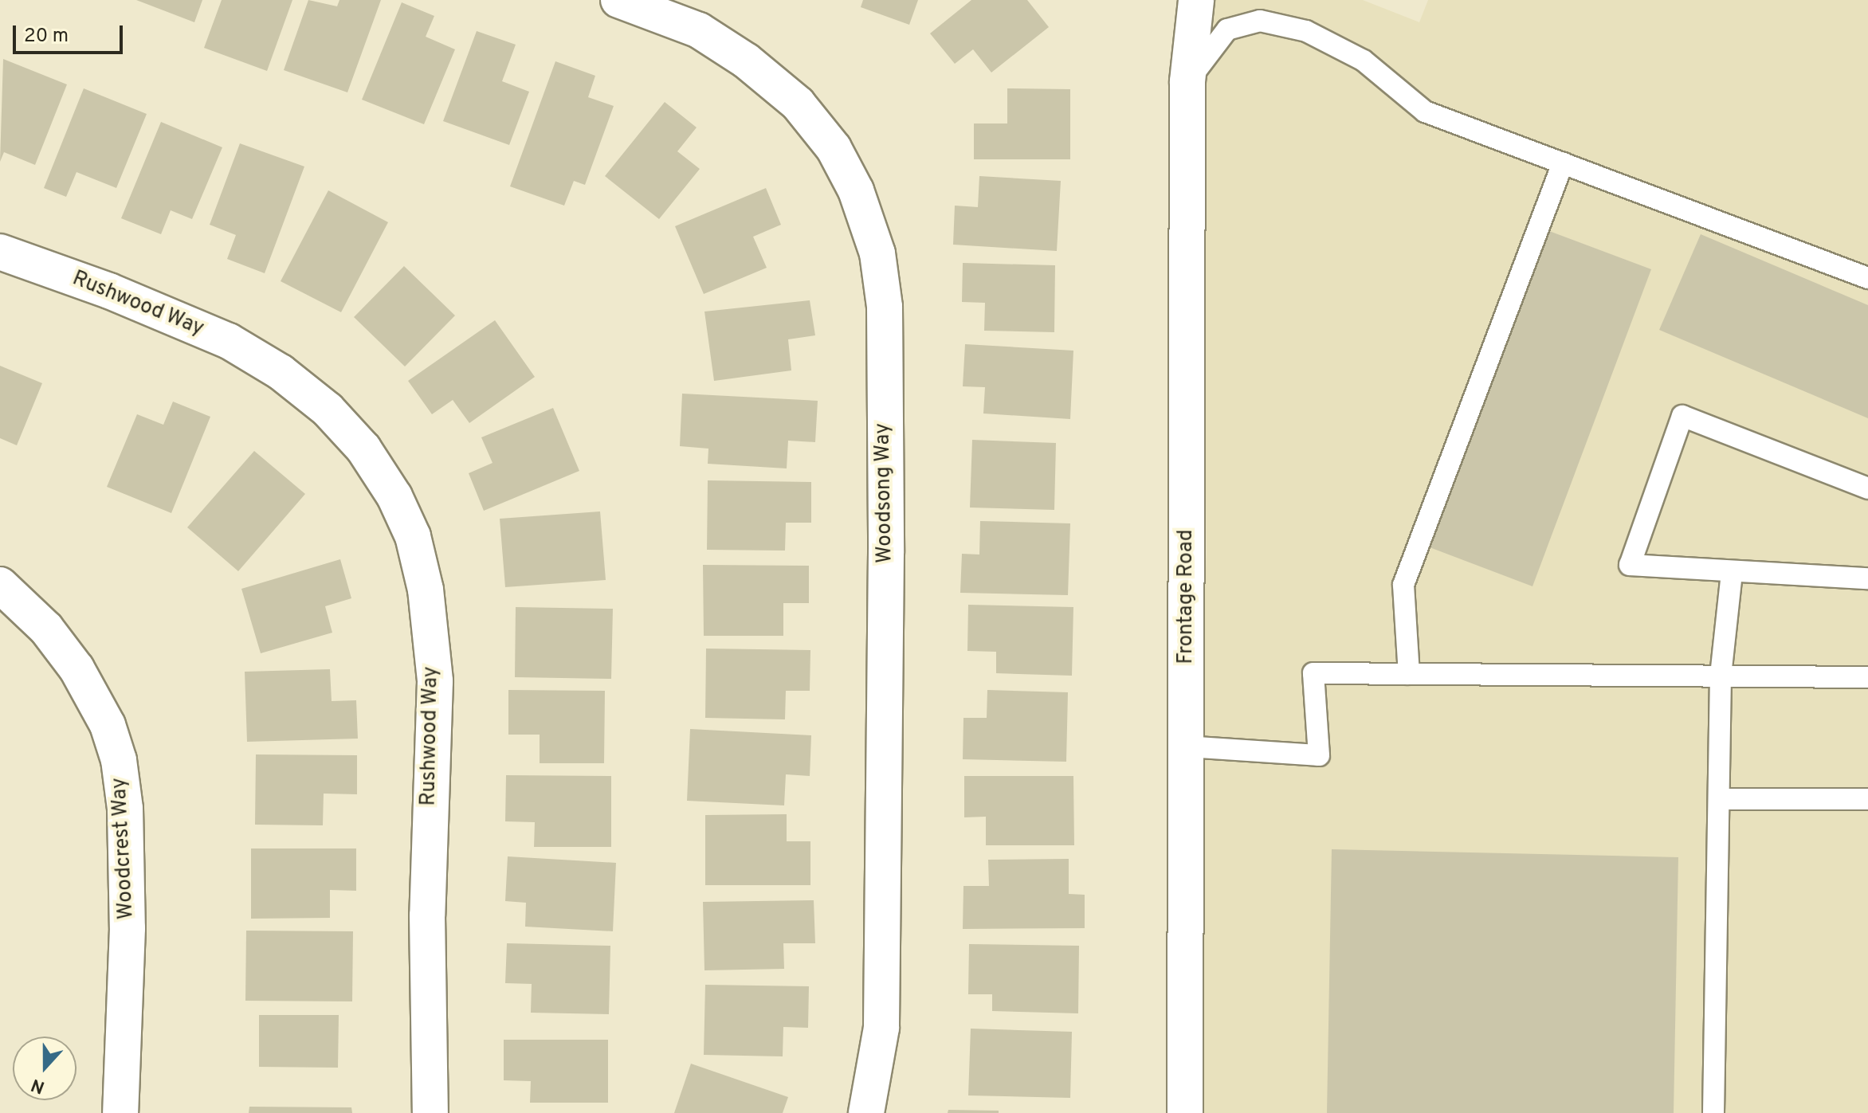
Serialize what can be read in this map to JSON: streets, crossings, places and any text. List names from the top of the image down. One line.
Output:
{"streets":{"street":["Rushwood Way","Woodsong Way","Frontage Road","Woodcrest Way"]},"scale_bar":"20 m","north":"bottom"}
